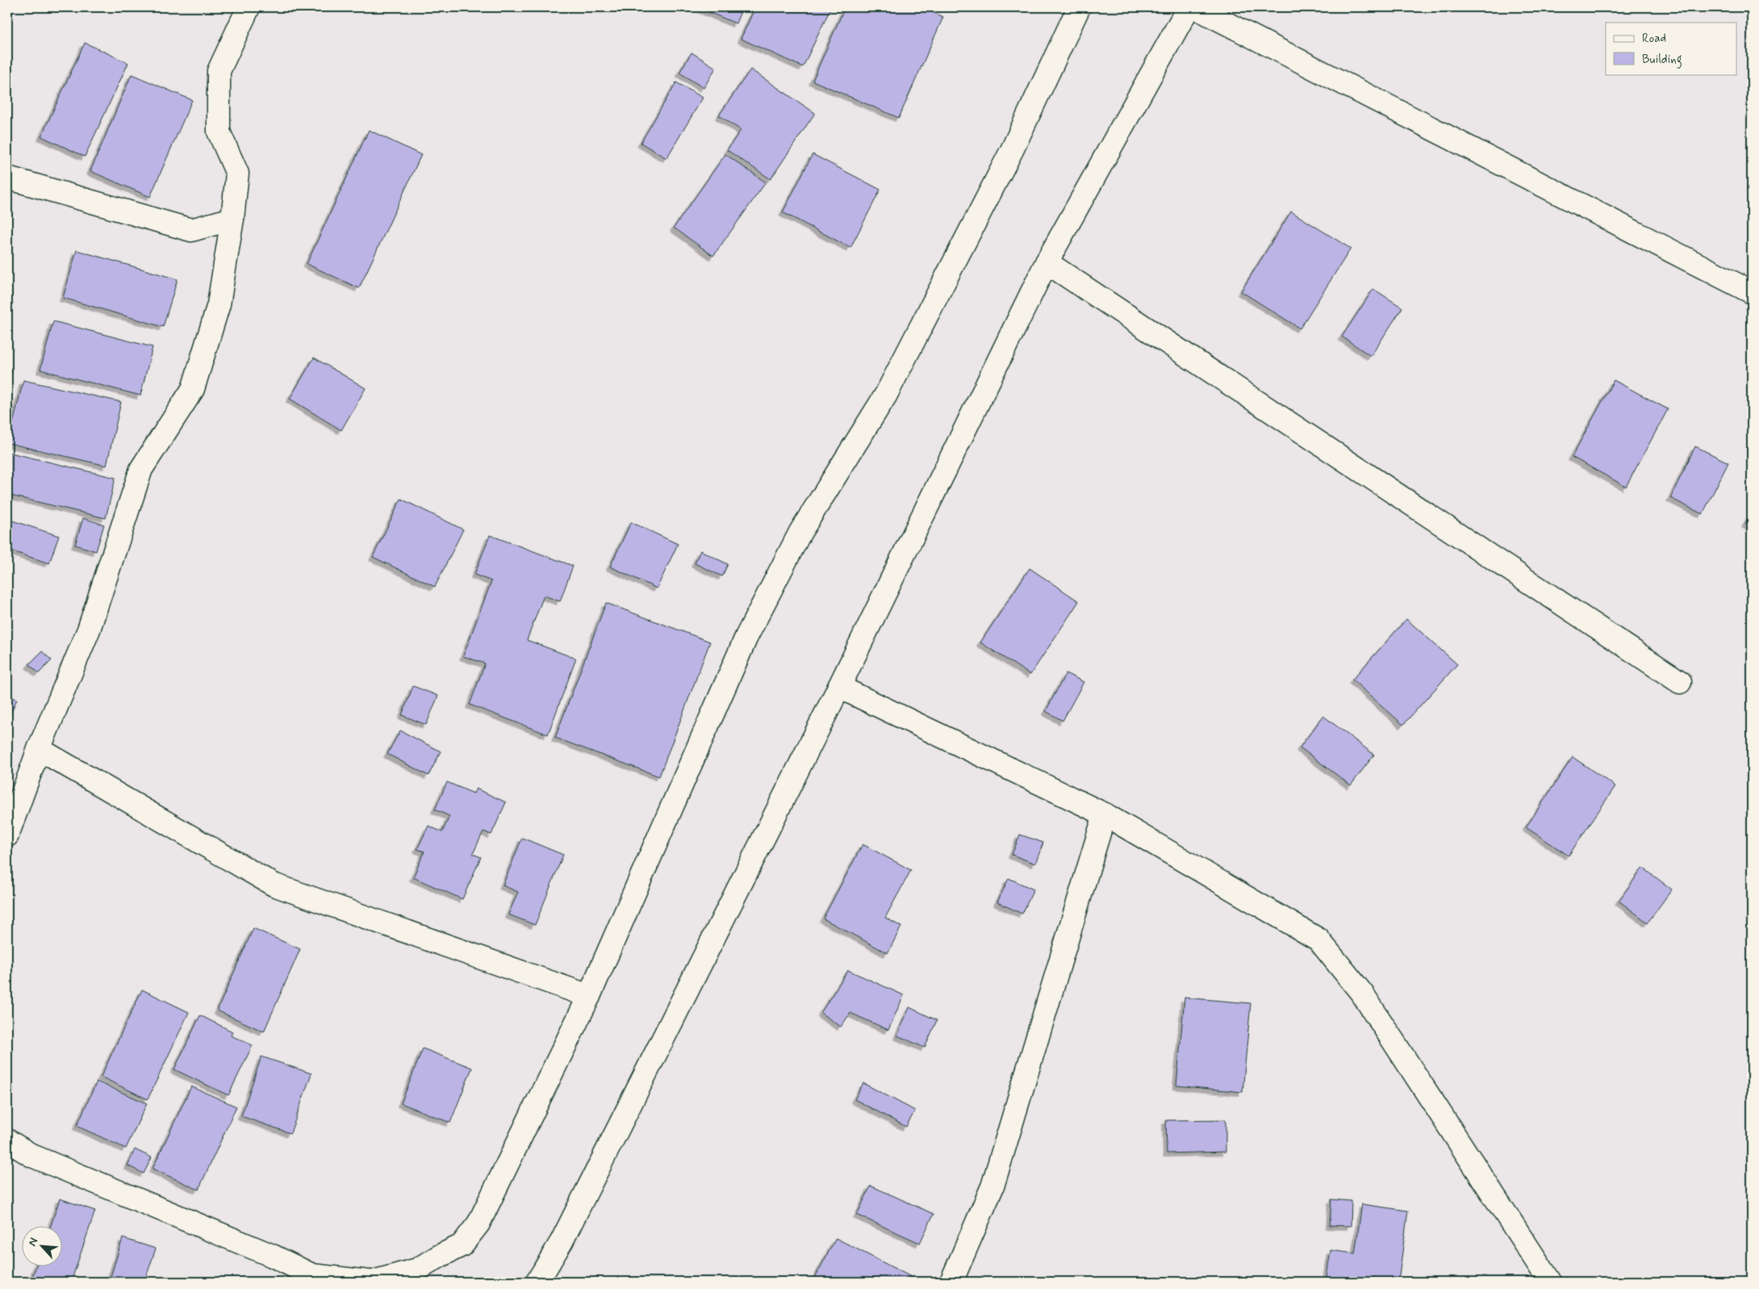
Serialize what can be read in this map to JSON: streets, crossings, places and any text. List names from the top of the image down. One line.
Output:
{"legend":["Road","Building"],"north":"top left"}
